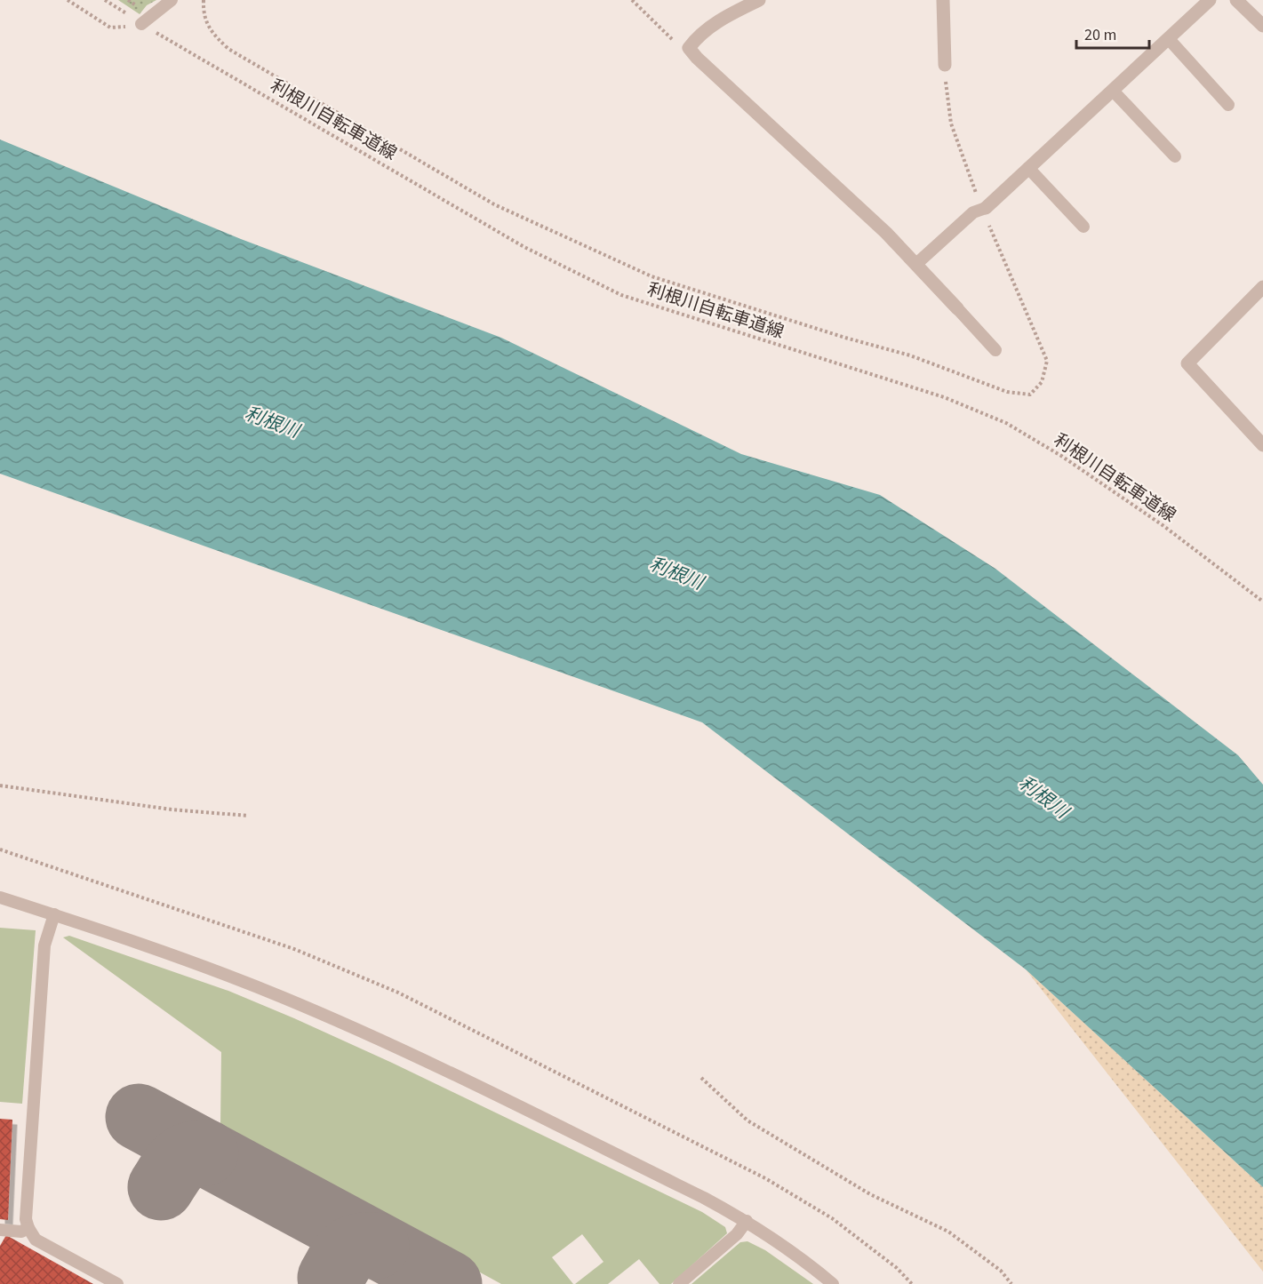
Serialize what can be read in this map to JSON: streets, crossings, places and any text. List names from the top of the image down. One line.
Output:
{"streets":{"path":["利根川自転車道線"]},"water":["利根川"],"scale_bar":"20 m"}
